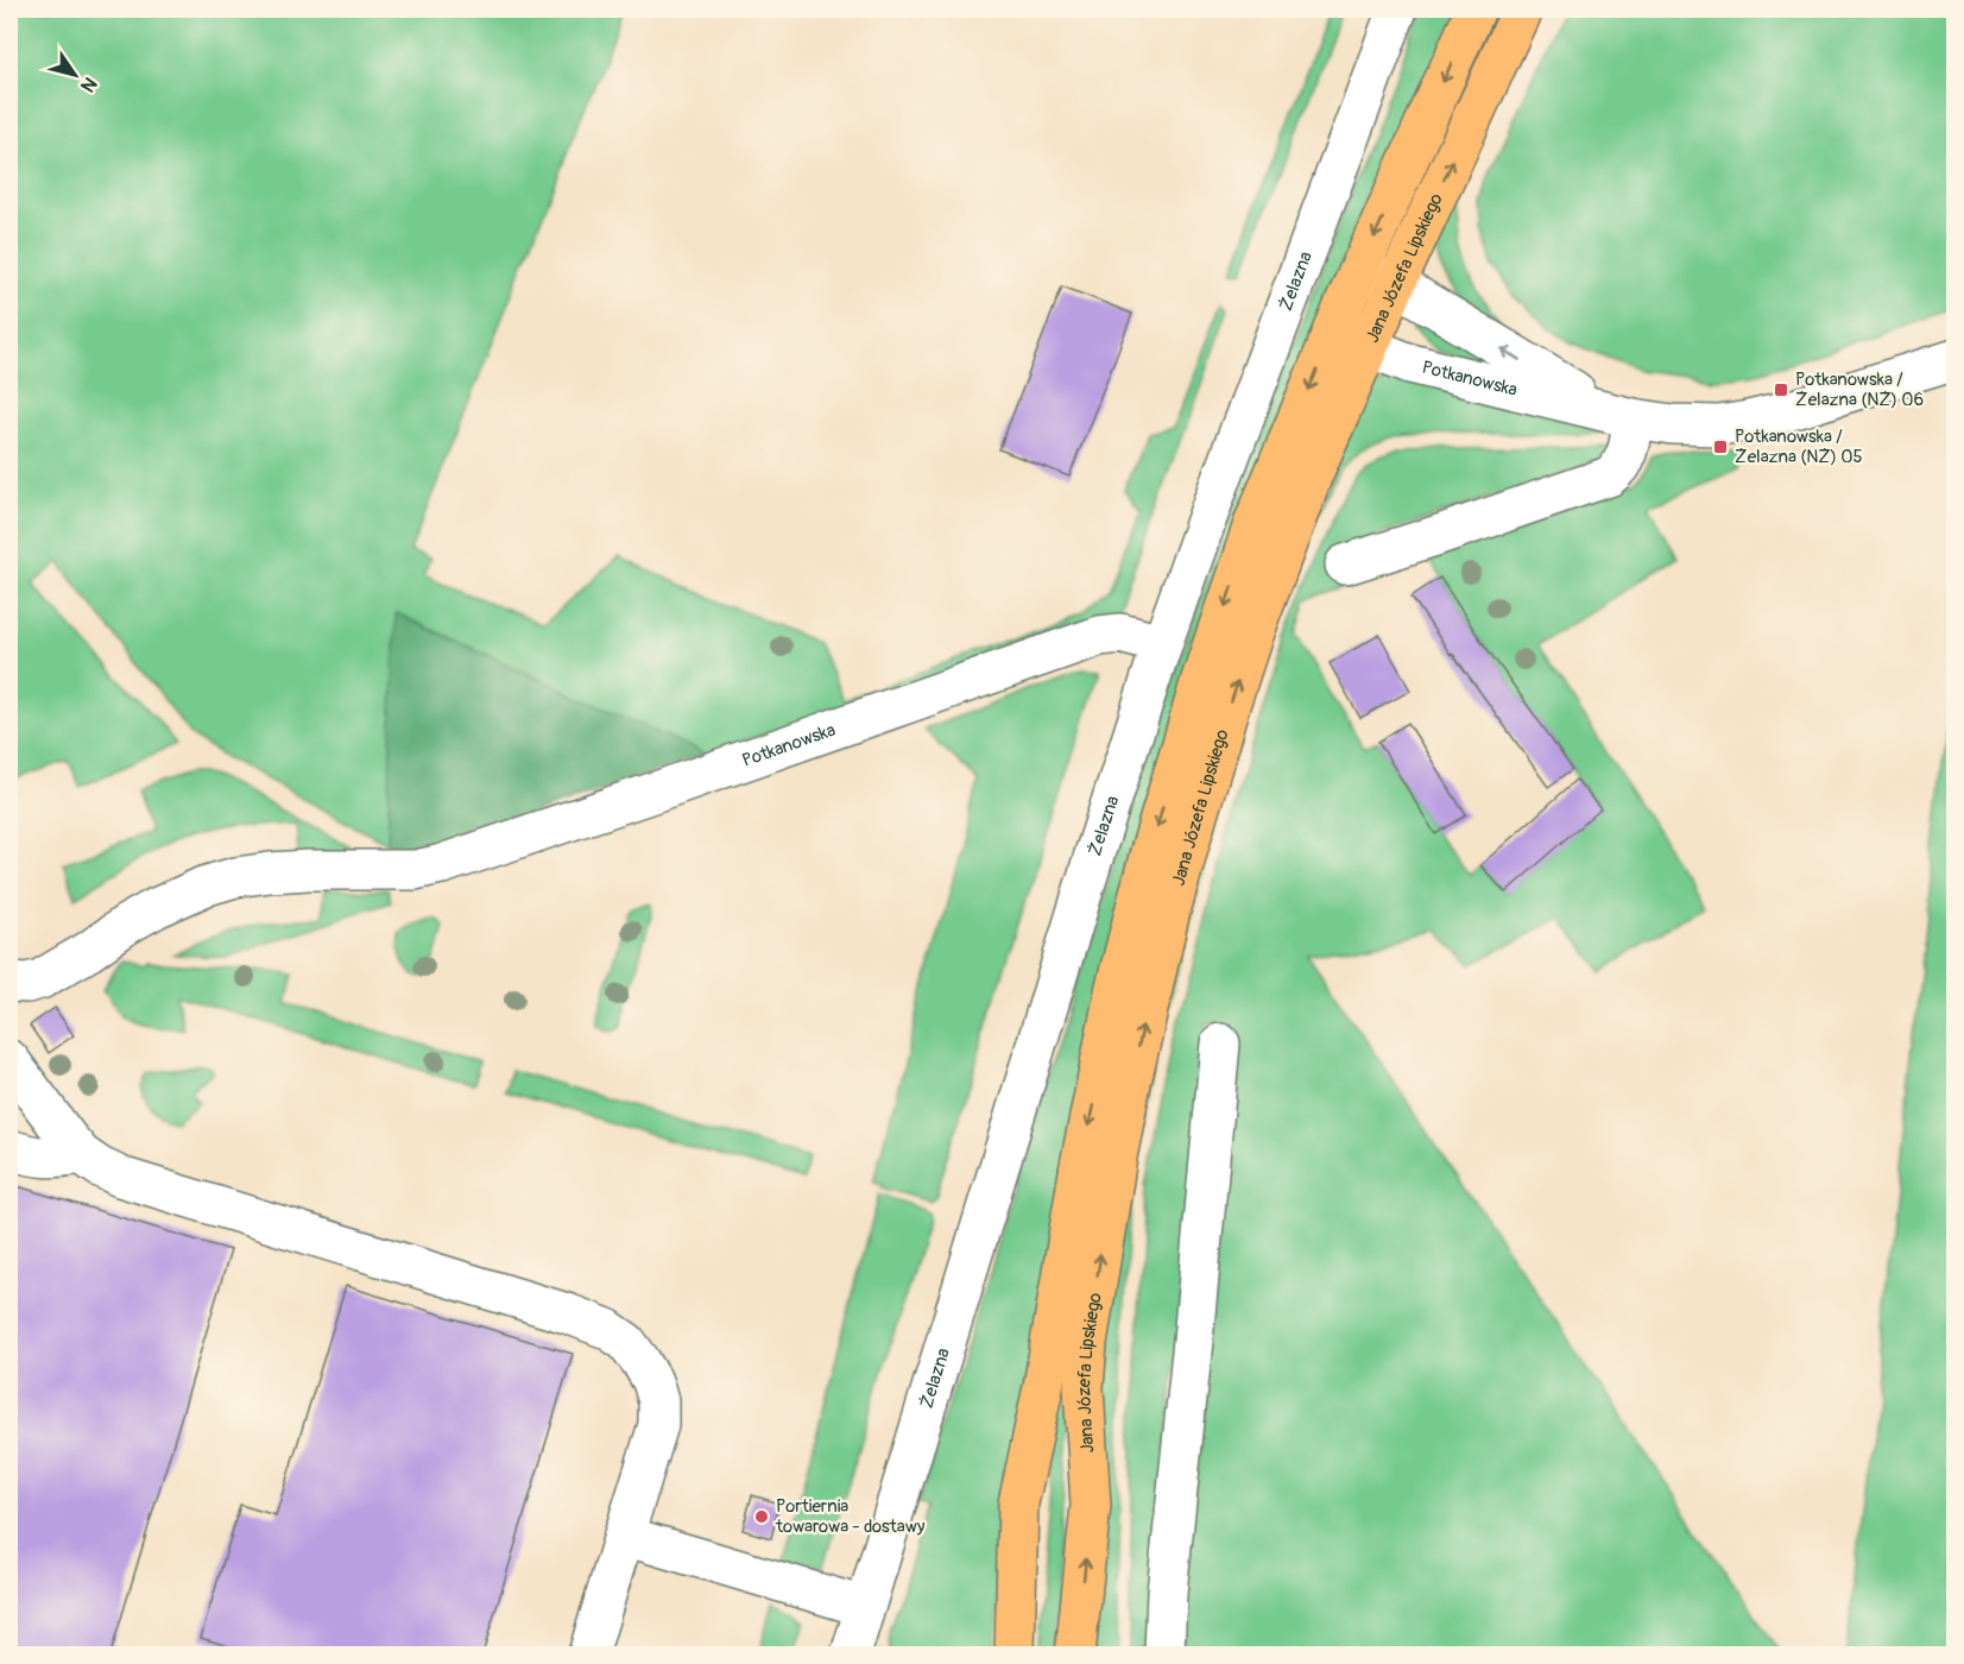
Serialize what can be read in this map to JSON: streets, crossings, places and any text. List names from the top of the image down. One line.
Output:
{"streets":{"main road":["Jana Józefa Lipskiego"],"street":["Żelazna","Potkanowska"]},"crossings":[["Jana Józefa Lipskiego","Potkanowska"],["Żelazna","Potkanowska"]],"places":{"transit":["Potkanowska / Żelazna (NŻ) 06","Potkanowska / Żelazna (NŻ) 05"],"other":["Portiernia towarowa - dostawy"]},"north":"bottom right"}
